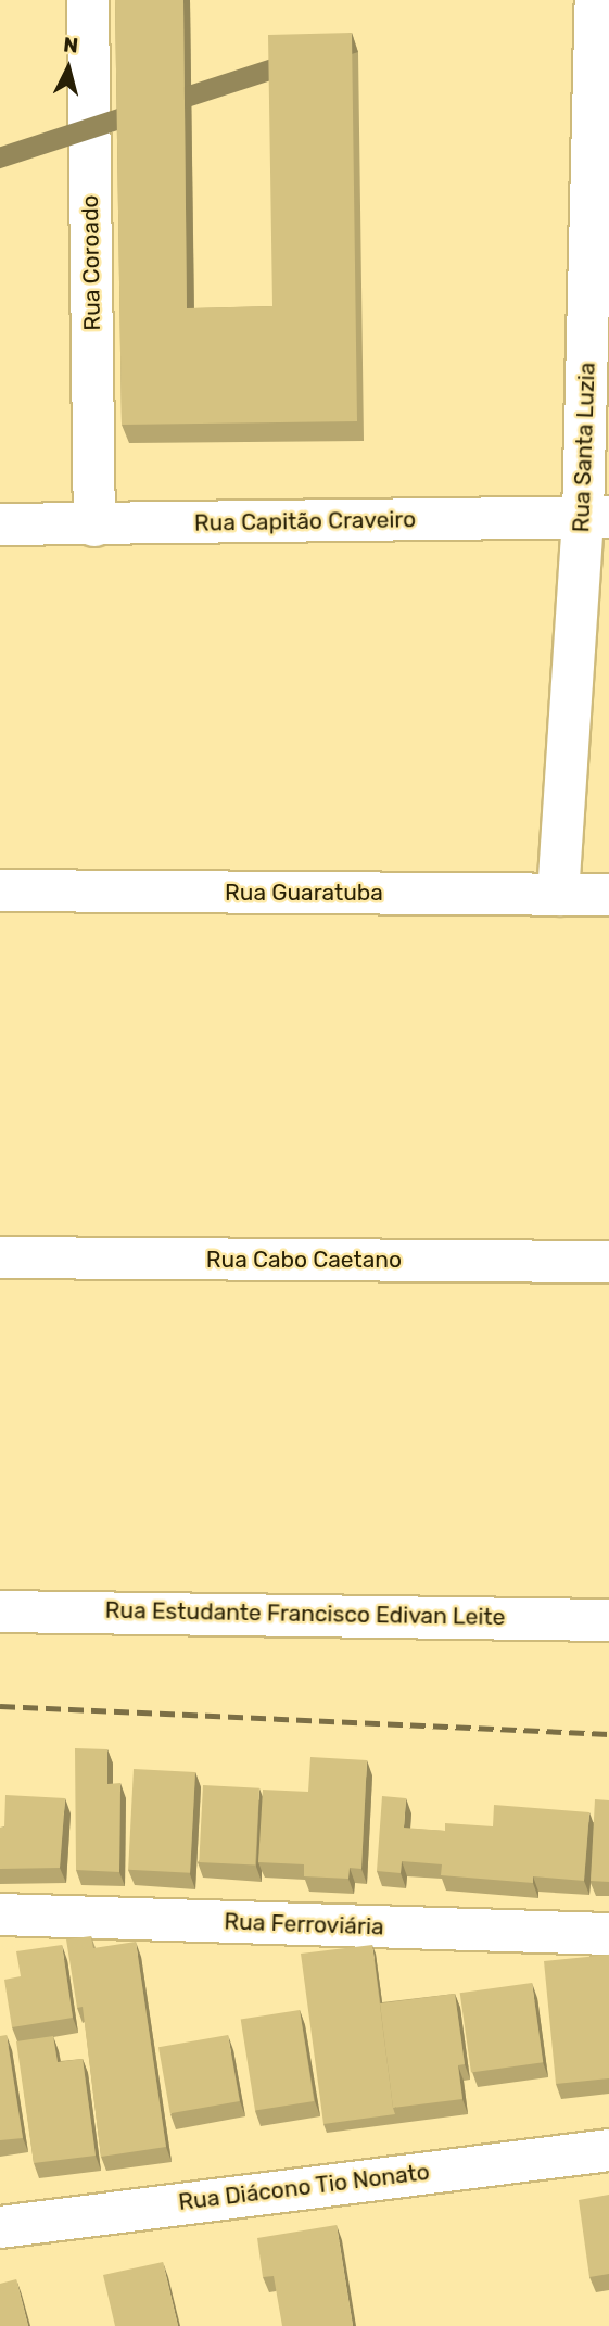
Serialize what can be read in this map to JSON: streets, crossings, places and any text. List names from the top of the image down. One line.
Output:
{"streets":{"street":["Rua Coroado","Rua Santa Luzia","Rua Capitão Craveiro","Rua Guaratuba","Rua Cabo Caetano","Rua Estudante Francisco Edivan Leite","Rua Ferroviária","Rua Diácono Tio Nonato"]},"crossings":[["Rua Coroado","Rua Capitão Craveiro"],["Rua Santa Luzia","Rua Capitão Craveiro"],["Rua Santa Luzia","Rua Guaratuba"]],"north":"top"}
